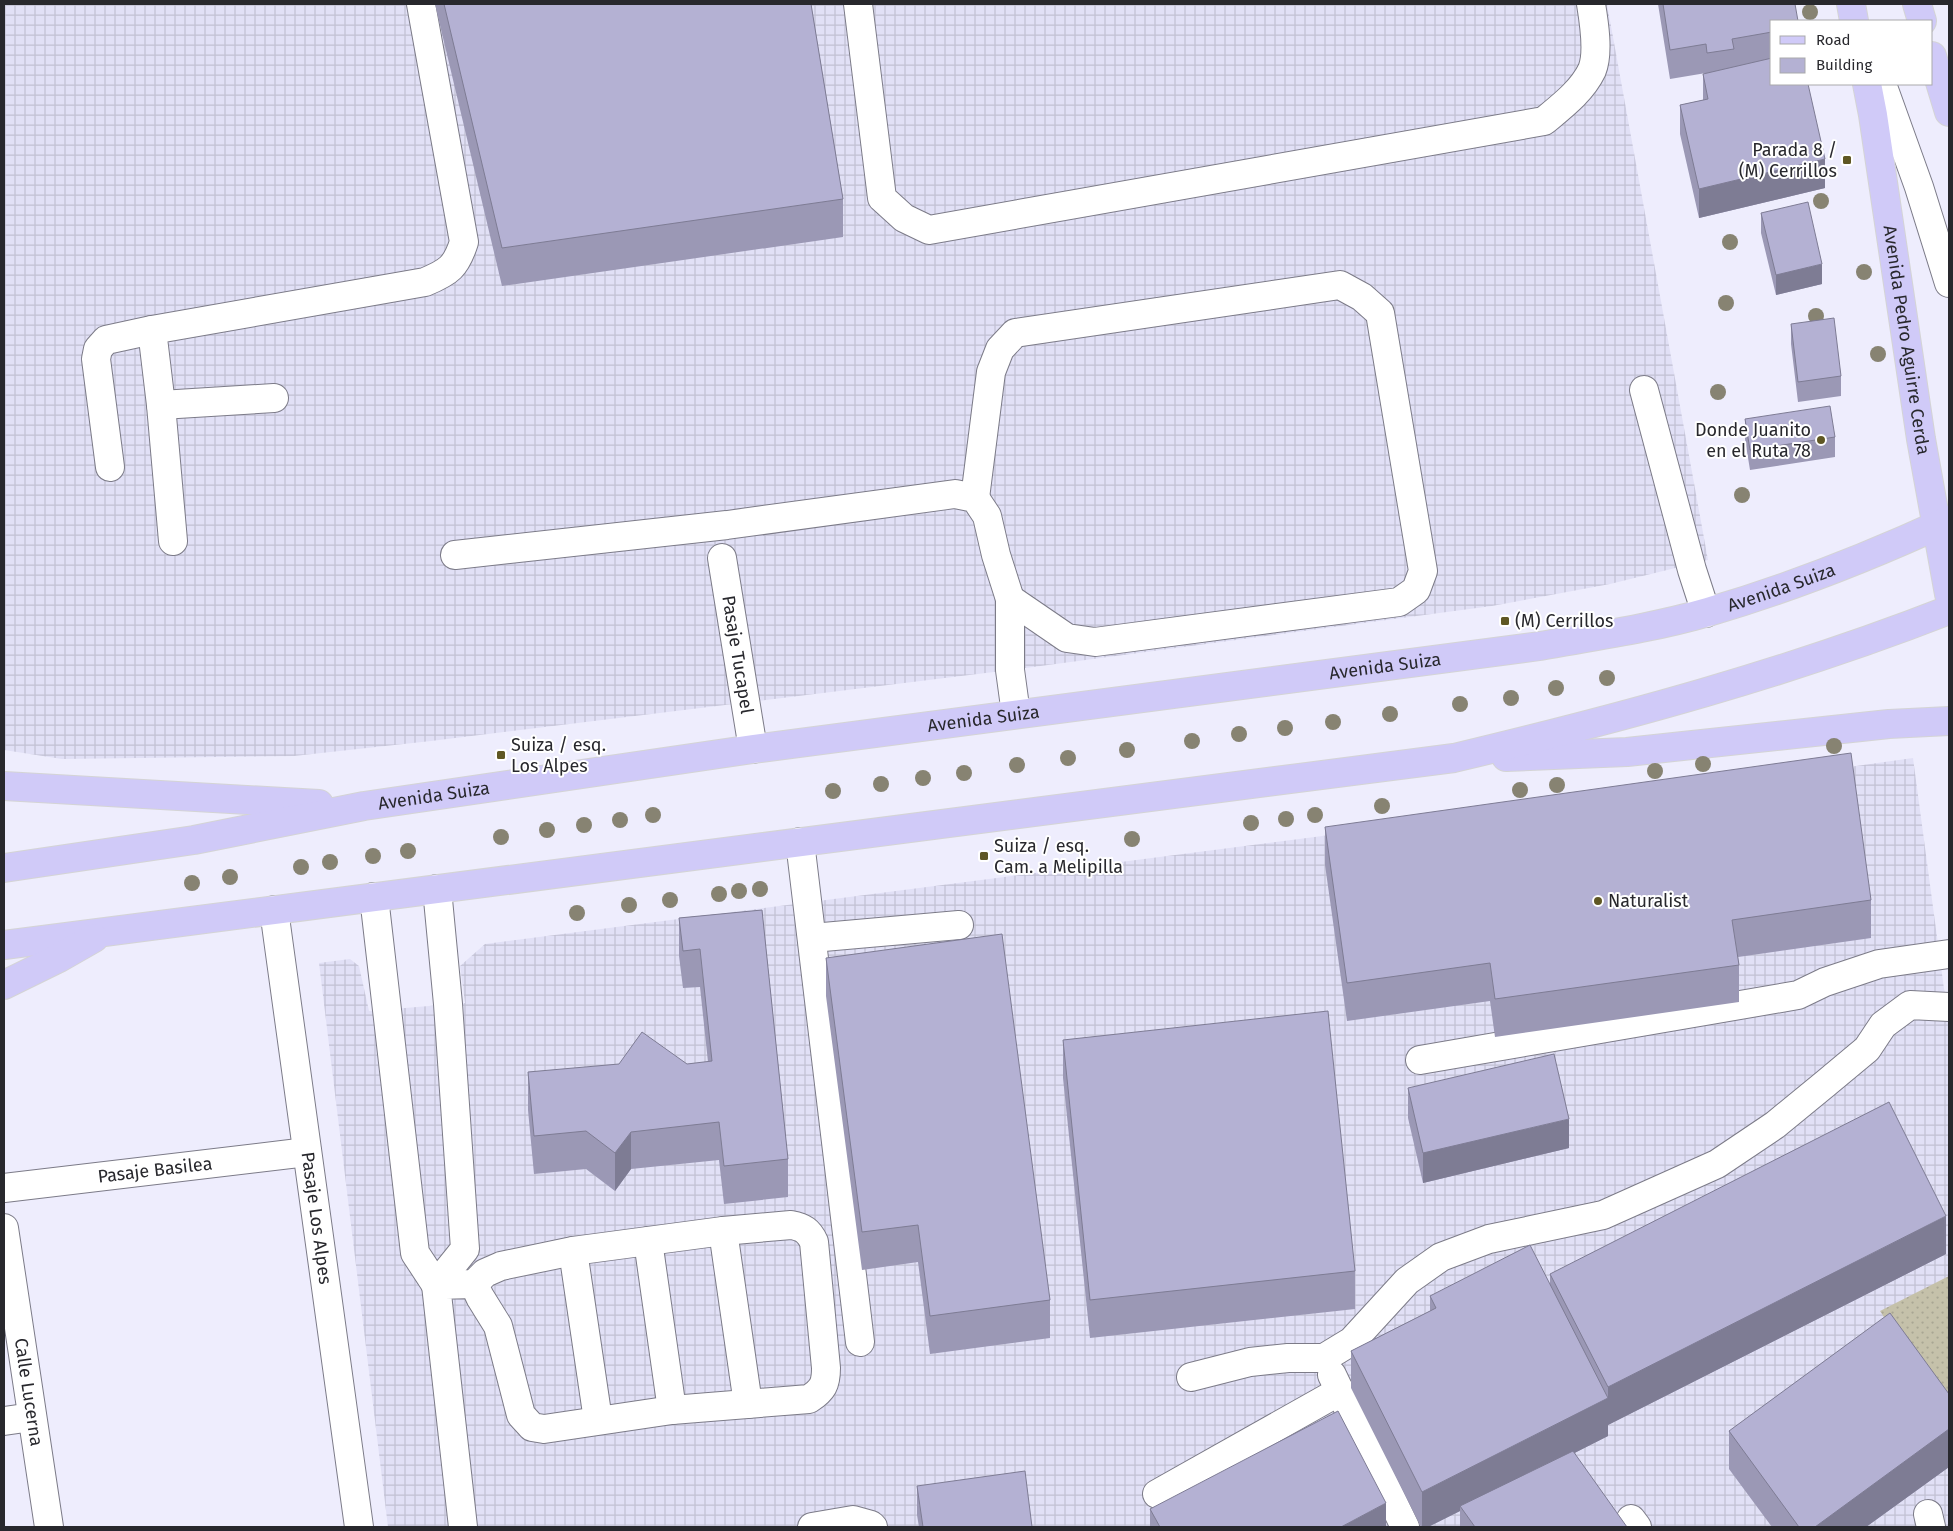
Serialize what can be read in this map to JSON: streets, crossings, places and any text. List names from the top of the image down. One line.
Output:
{"streets":{"main road":["Avenida Pedro Aguirre Cerda","Avenida Suiza"],"street":["Pasaje Tucapel","Pasaje Basilea","Pasaje Los Alpes","Calle Lucerna"]},"crossings":[["Avenida Pedro Aguirre Cerda","Avenida Suiza"],["Avenida Suiza","Pasaje Tucapel"],["Pasaje Basilea","Pasaje Los Alpes"]],"places":{"transit":["Parada 8 / (M) Cerrillos","(M) Cerrillos","Suiza / esq. Los Alpes","Suiza / esq. Cam. a Melipilla"],"other":["Donde Juanito en el Ruta 78","Naturalist"]},"legend":["Road","Building"]}
